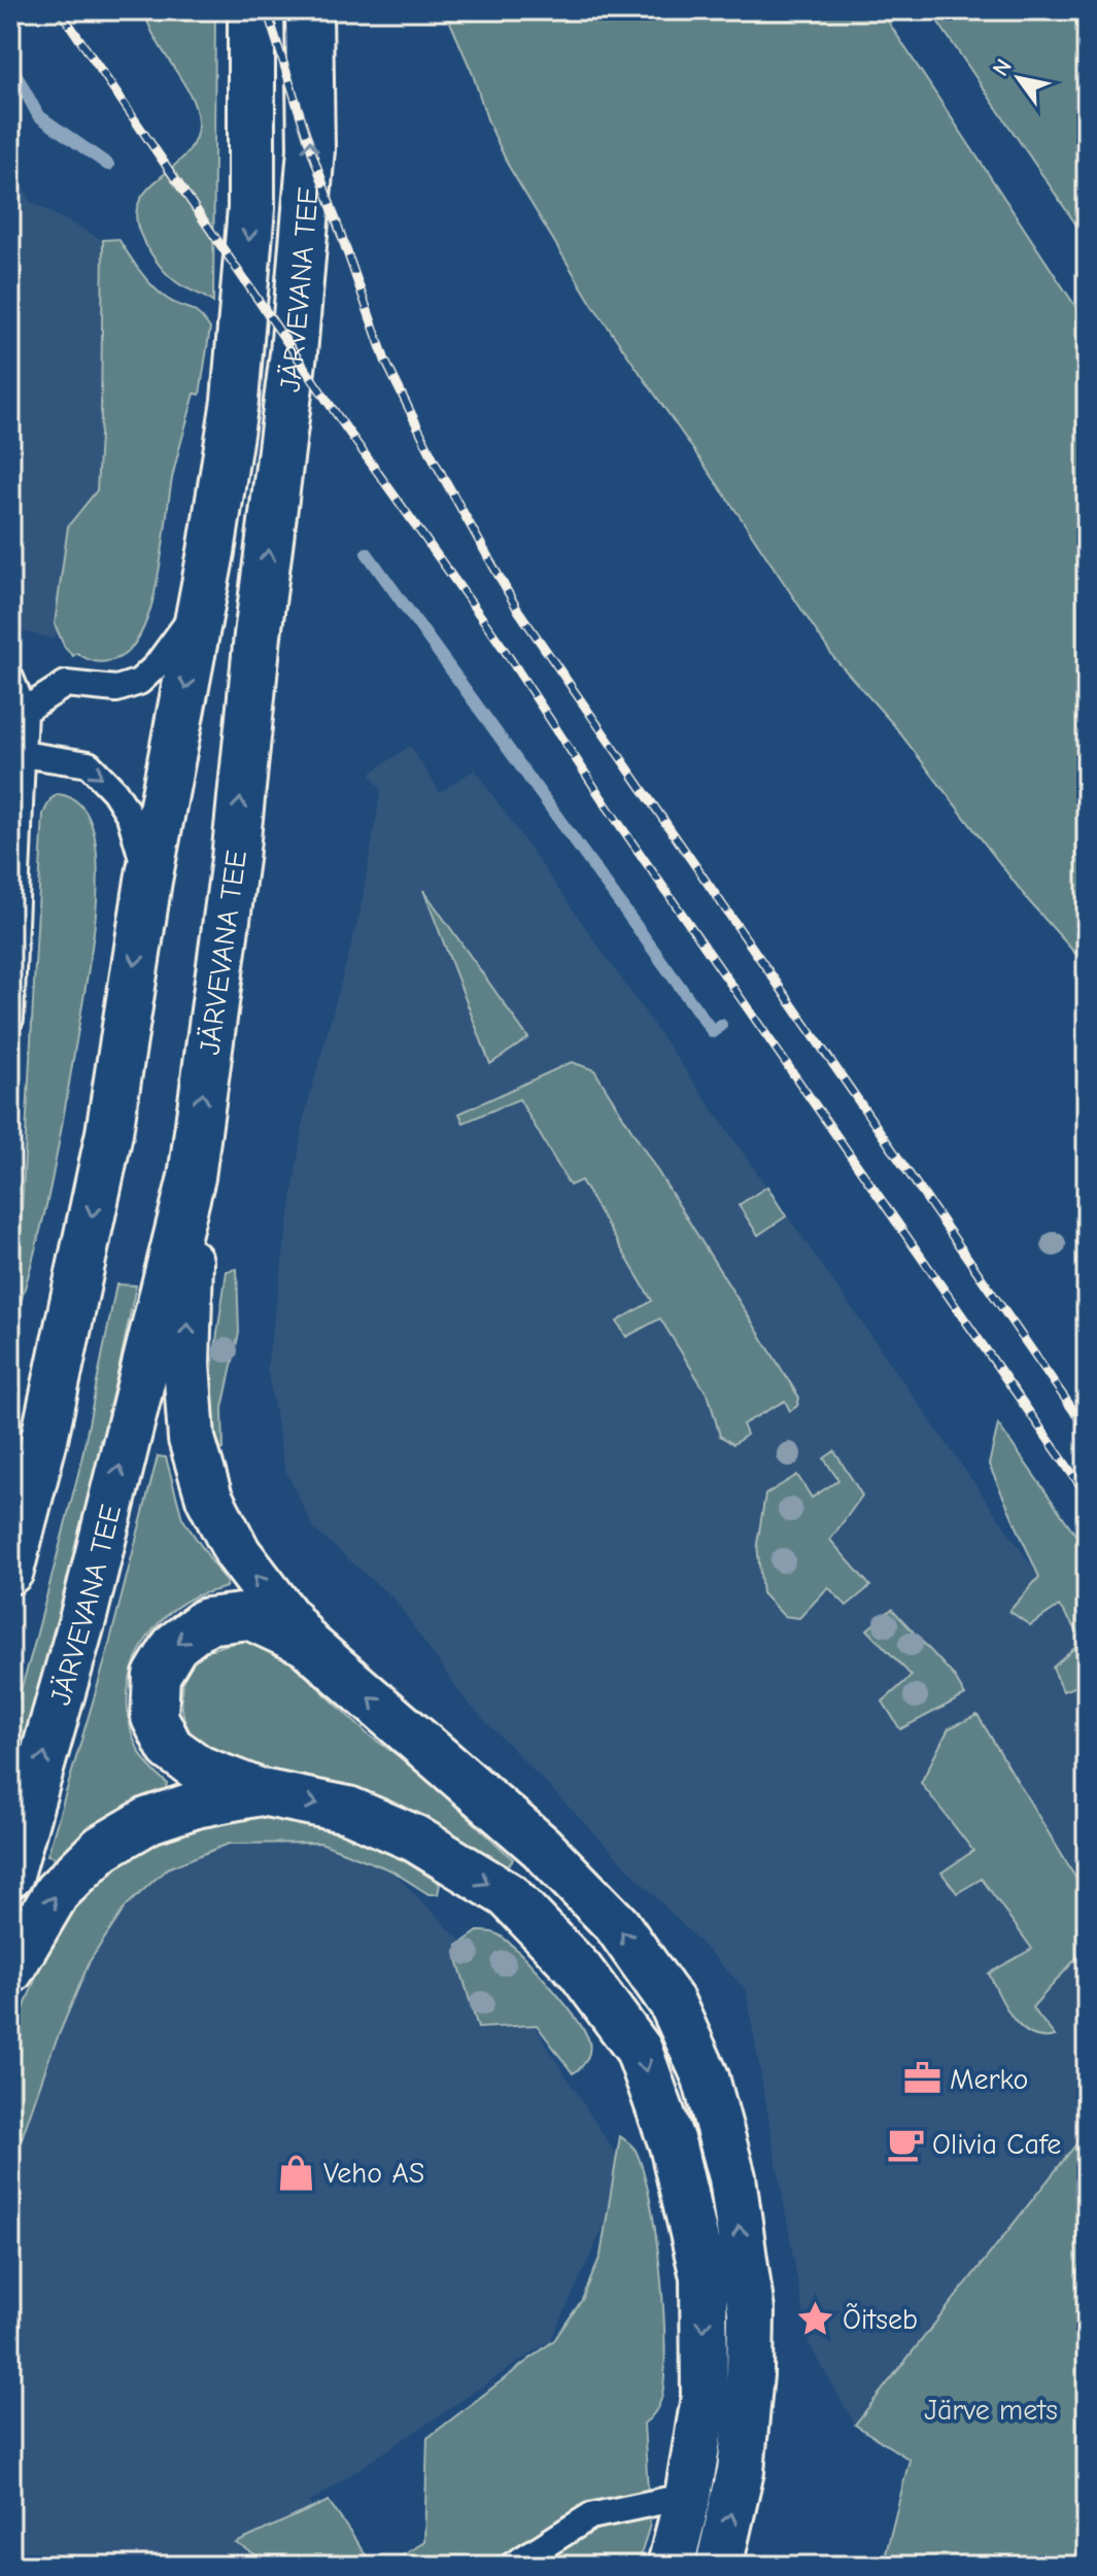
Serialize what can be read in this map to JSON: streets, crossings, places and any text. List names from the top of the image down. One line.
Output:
{"streets":{"highway":["JÄRVEVANA TEE"]},"parks":["Järve mets"],"places":{"office":["Merko"],"cafe":["Olivia Cafe"],"shop":["Veho AS"],"place":["Õitseb"]},"north":"top left"}
